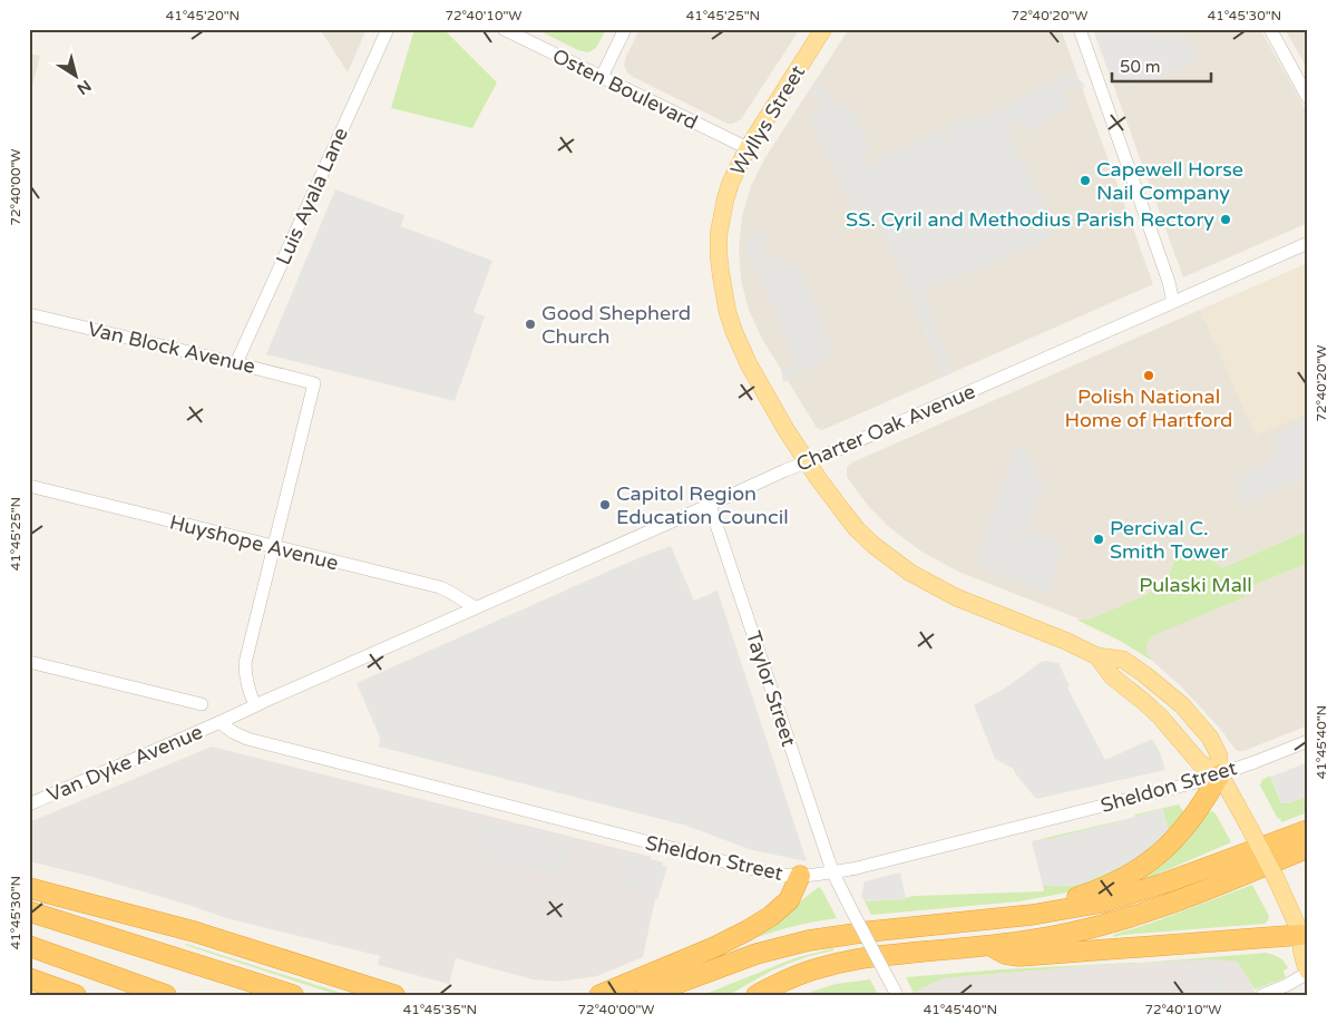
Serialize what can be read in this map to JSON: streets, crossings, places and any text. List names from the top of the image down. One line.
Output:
{"streets":{"main road":["Wyllys Street"],"street":["Osten Boulevard","Luis Ayala Lane","Van Block Avenue","Charter Oak Avenue","Huyshope Avenue","Taylor Street","Van Dyke Avenue","Sheldon Street"]},"crossings":[["Osten Boulevard","Wyllys Street"],["Wyllys Street","Charter Oak Avenue"],["Luis Ayala Lane","Van Block Avenue"],["Van Block Avenue","Huyshope Avenue"],["Charter Oak Avenue","Huyshope Avenue"],["Charter Oak Avenue","Taylor Street"],["Charter Oak Avenue","Van Dyke Avenue"],["Charter Oak Avenue","Sheldon Street"],["Taylor Street","Sheldon Street"],["Van Dyke Avenue","Sheldon Street"]],"parks":["Pulaski Mall"],"places":["Capewell Horse Nail Company","SS. Cyril and Methodius Parish Rectory","Good Shepherd Church","Polish National Home of Hartford","Capitol Region Education Council","Percival C. Smith Tower"],"scale_bar":"50 m","north":"bottom right","coordinates":["41°45'20\"N","72°40'10\"W","41°45'25\"N","72°40'20\"W","41°45'30\"N","72°40'00\"W","41°45'40\"N","41°45'35\"N"]}
